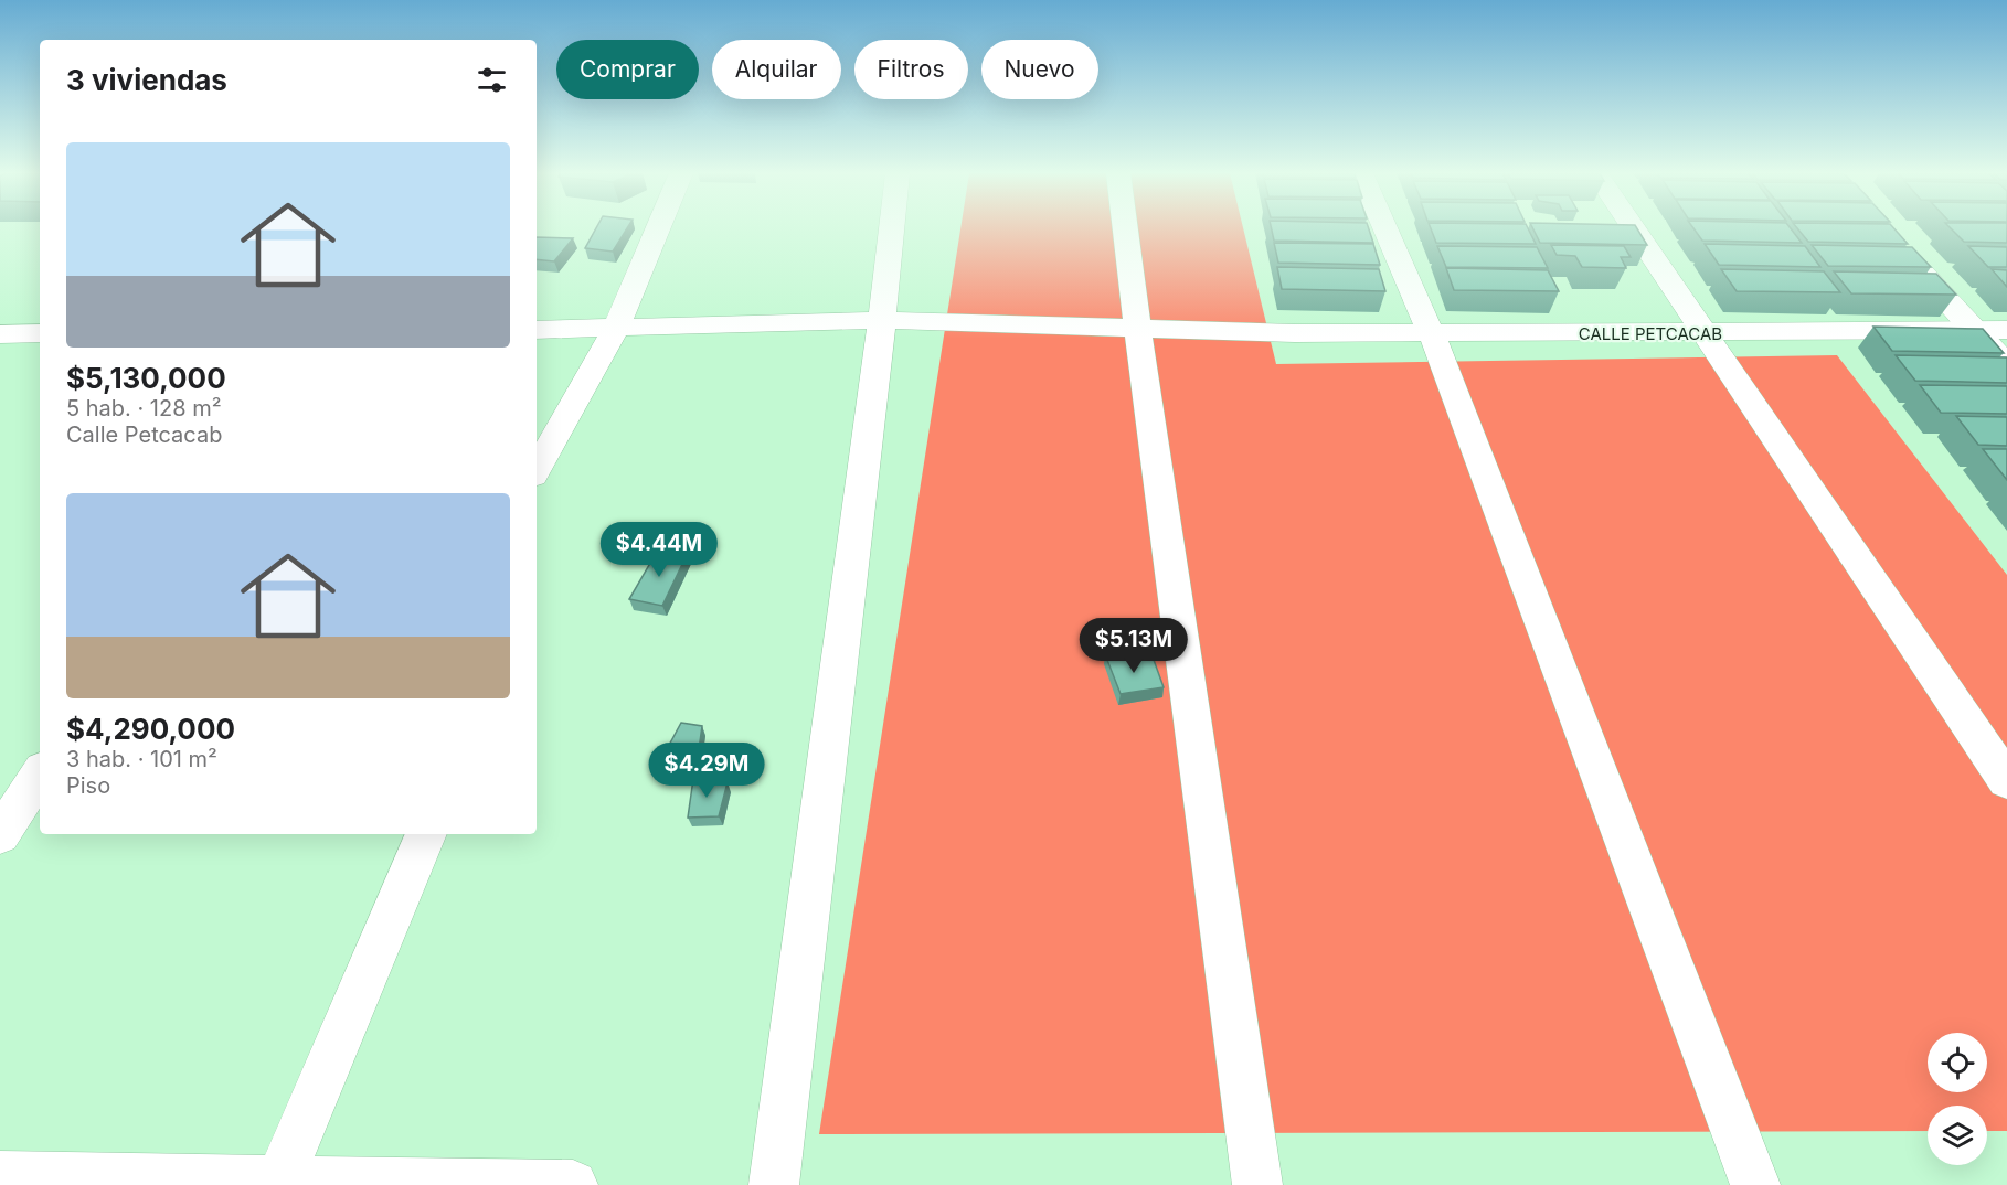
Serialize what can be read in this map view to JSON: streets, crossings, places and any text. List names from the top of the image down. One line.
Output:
{"streets":{"street":["CALLE PETCACAB"]},"page":{"chip":["Comprar","Alquilar","Filtros","Nuevo"],"heading":"3 viviendas","list":[{"name":"$5,130,000","note":"5 hab. · 128 m² · Calle Petcacab"},{"name":"$4,290,000","note":"3 hab. · 101 m² · Piso"}],"price":["$4.44M","$5.13M","$4.29M"]}}
